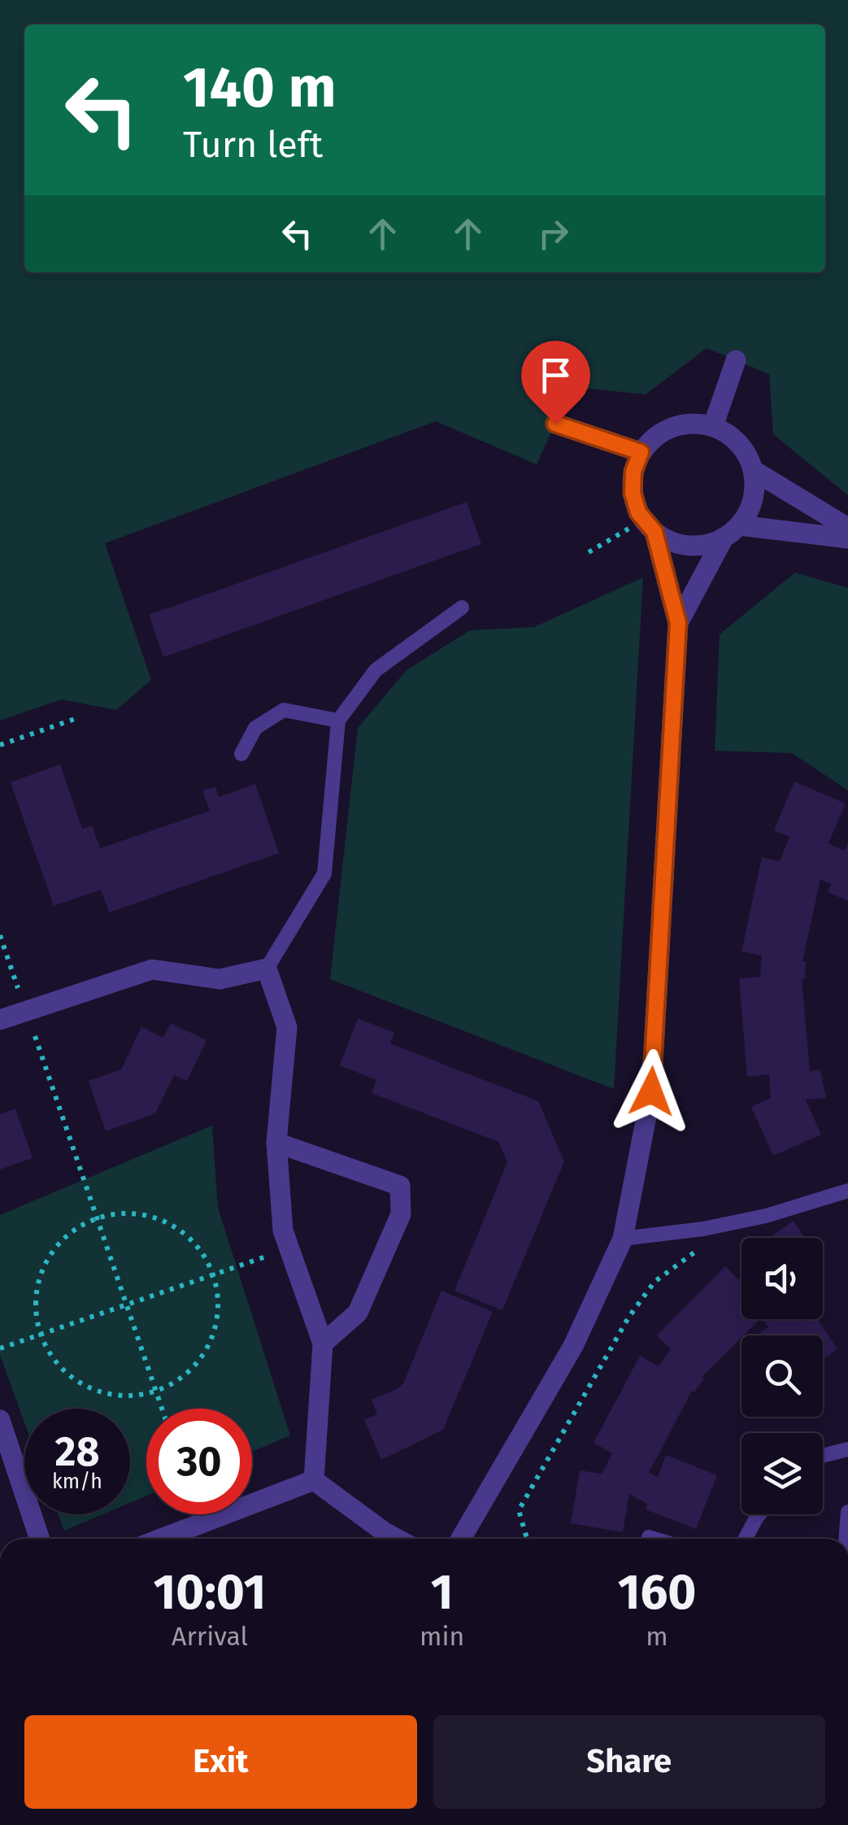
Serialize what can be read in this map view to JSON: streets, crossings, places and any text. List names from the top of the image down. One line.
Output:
{"page":{"turn":["140 m","Turn left"],"speed":"28 km/h","limit":"30","eta":["10:01","Arrival","1","min","160","m"],"buttons":["Exit","Share"]}}
